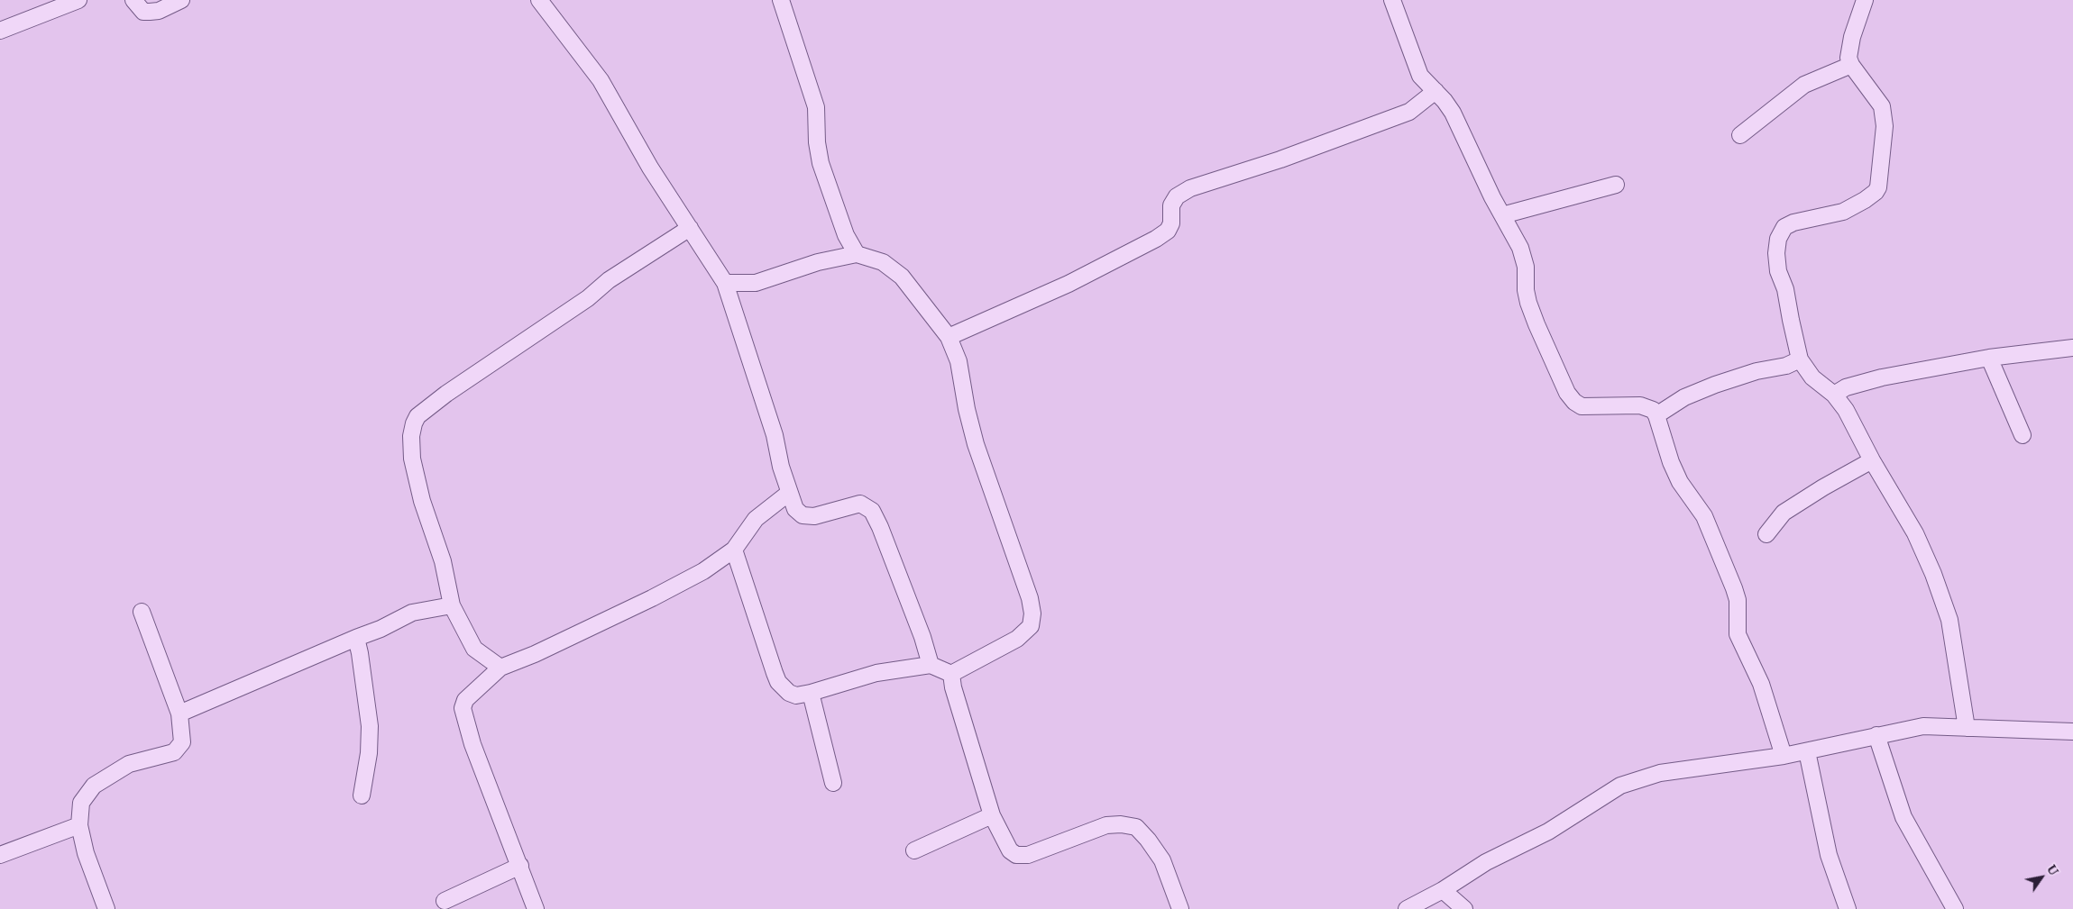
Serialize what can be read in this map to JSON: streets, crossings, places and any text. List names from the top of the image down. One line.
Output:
{"north":"top right"}
